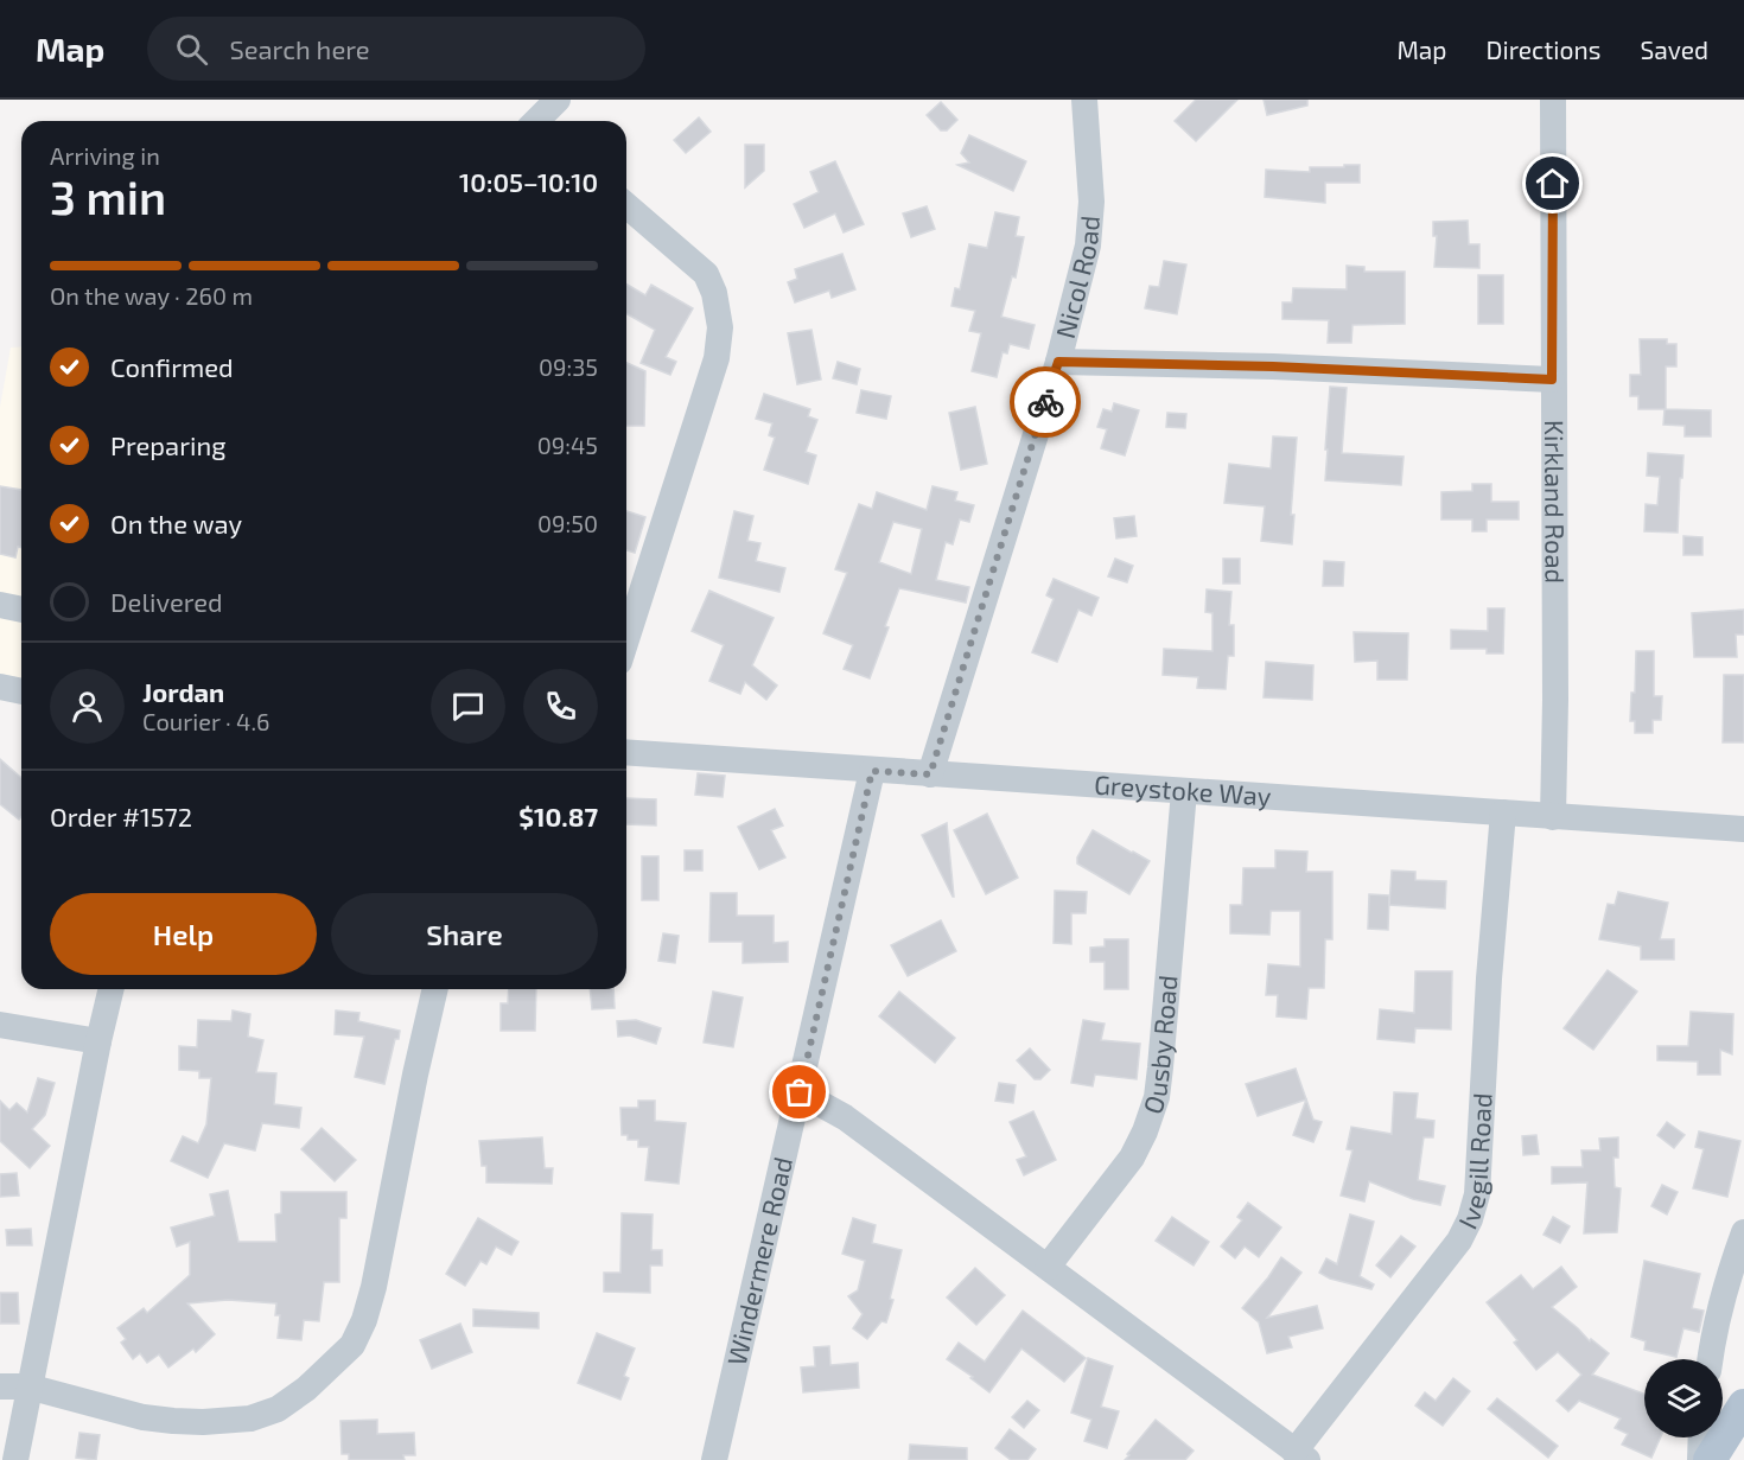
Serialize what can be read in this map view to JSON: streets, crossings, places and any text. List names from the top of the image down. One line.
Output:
{"streets":{"street":["Nicol Road","Kirkland Road","Greystoke Way","Ousby Road","Ivegill Road","Windermere Road"]},"crossings":[["Nicol Road","Greystoke Way"],["Kirkland Road","Greystoke Way"],["Greystoke Way","Ousby Road"],["Greystoke Way","Ivegill Road"],["Greystoke Way","Windermere Road"]],"page":{"header":"Map","search":"Search here","nav":["Map","Directions","Saved"],"heading":["3 min","Arriving in","10:05–10:10"],"panel":["Jordan","Courier · 4.6","Order #1572","$10.87"],"bar":"On the way · 260 m","list":[["Confirmed","09:35"],["Preparing","09:45"],["On the way","09:50"],"Delivered"],"buttons":["Help","Share"]}}
